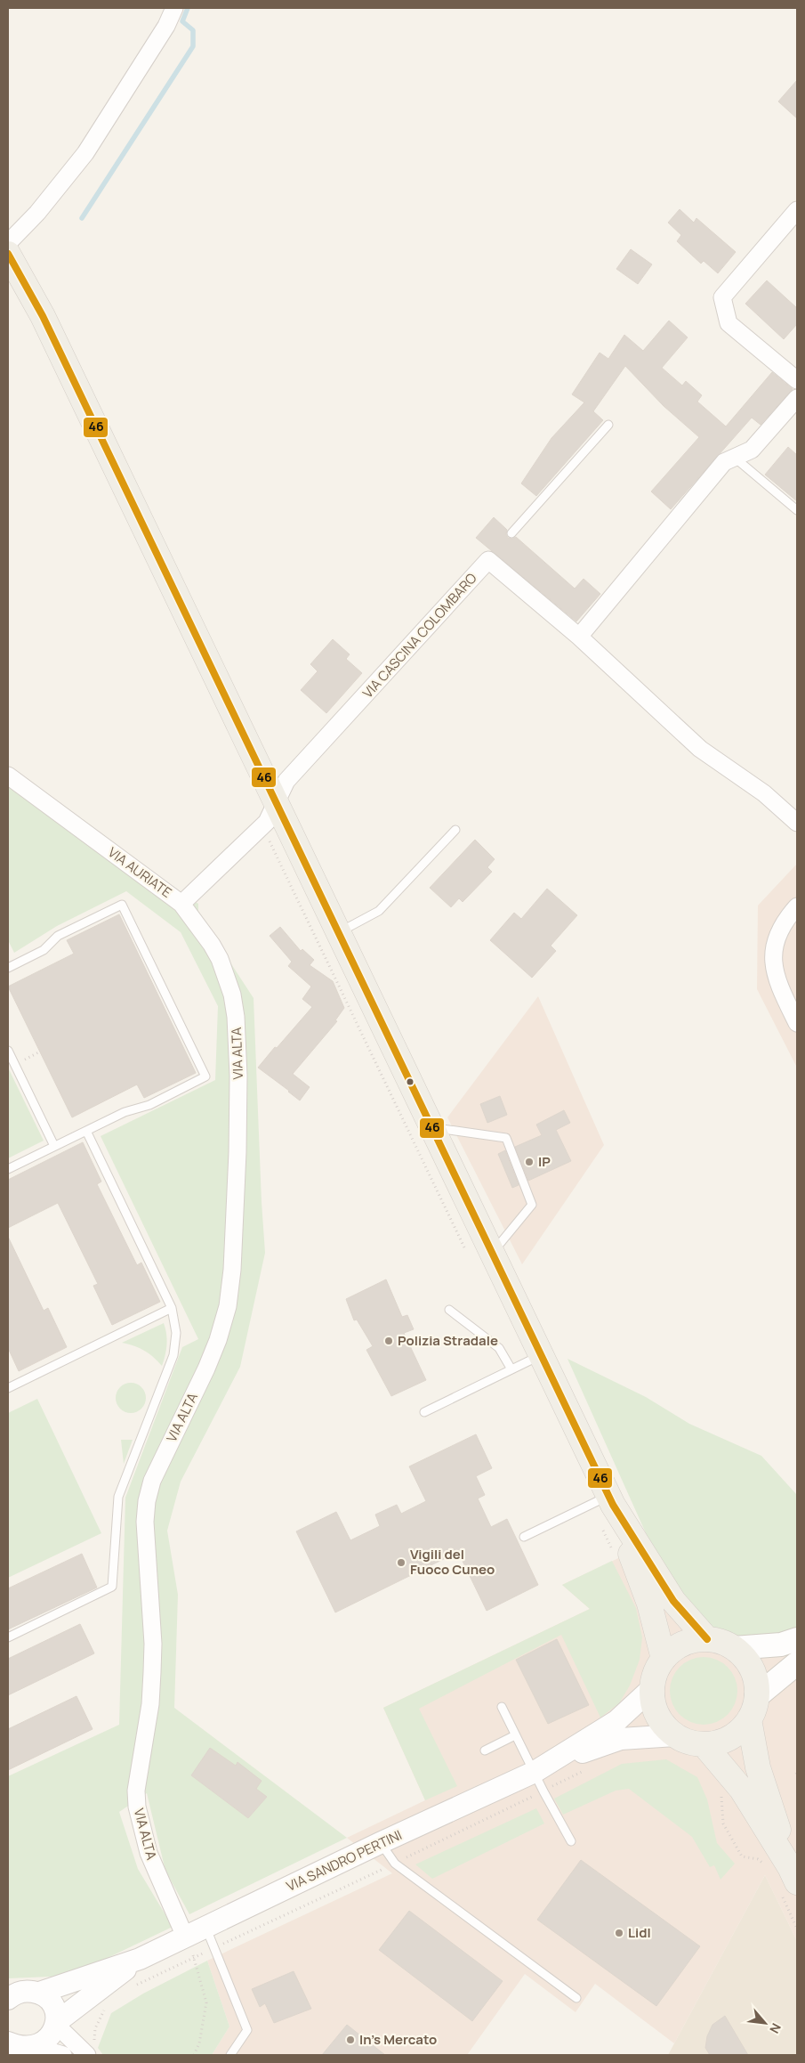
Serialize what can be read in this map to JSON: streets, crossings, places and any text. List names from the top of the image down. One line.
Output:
{"streets":{"street":["VIA CASCINA COLOMBARO","VIA AURIATE","VIA ALTA","VIA SANDRO PERTINI"]},"crossings":[["VIA CASCINA COLOMBARO","VIA AURIATE"],["VIA AURIATE","VIA ALTA"],["VIA ALTA","VIA SANDRO PERTINI"]],"places":["IP","Polizia Stradale","Vigili del Fuoco Cuneo","Lidl","In's Mercato"],"lines":["transit line 46"],"north":"bottom right"}
